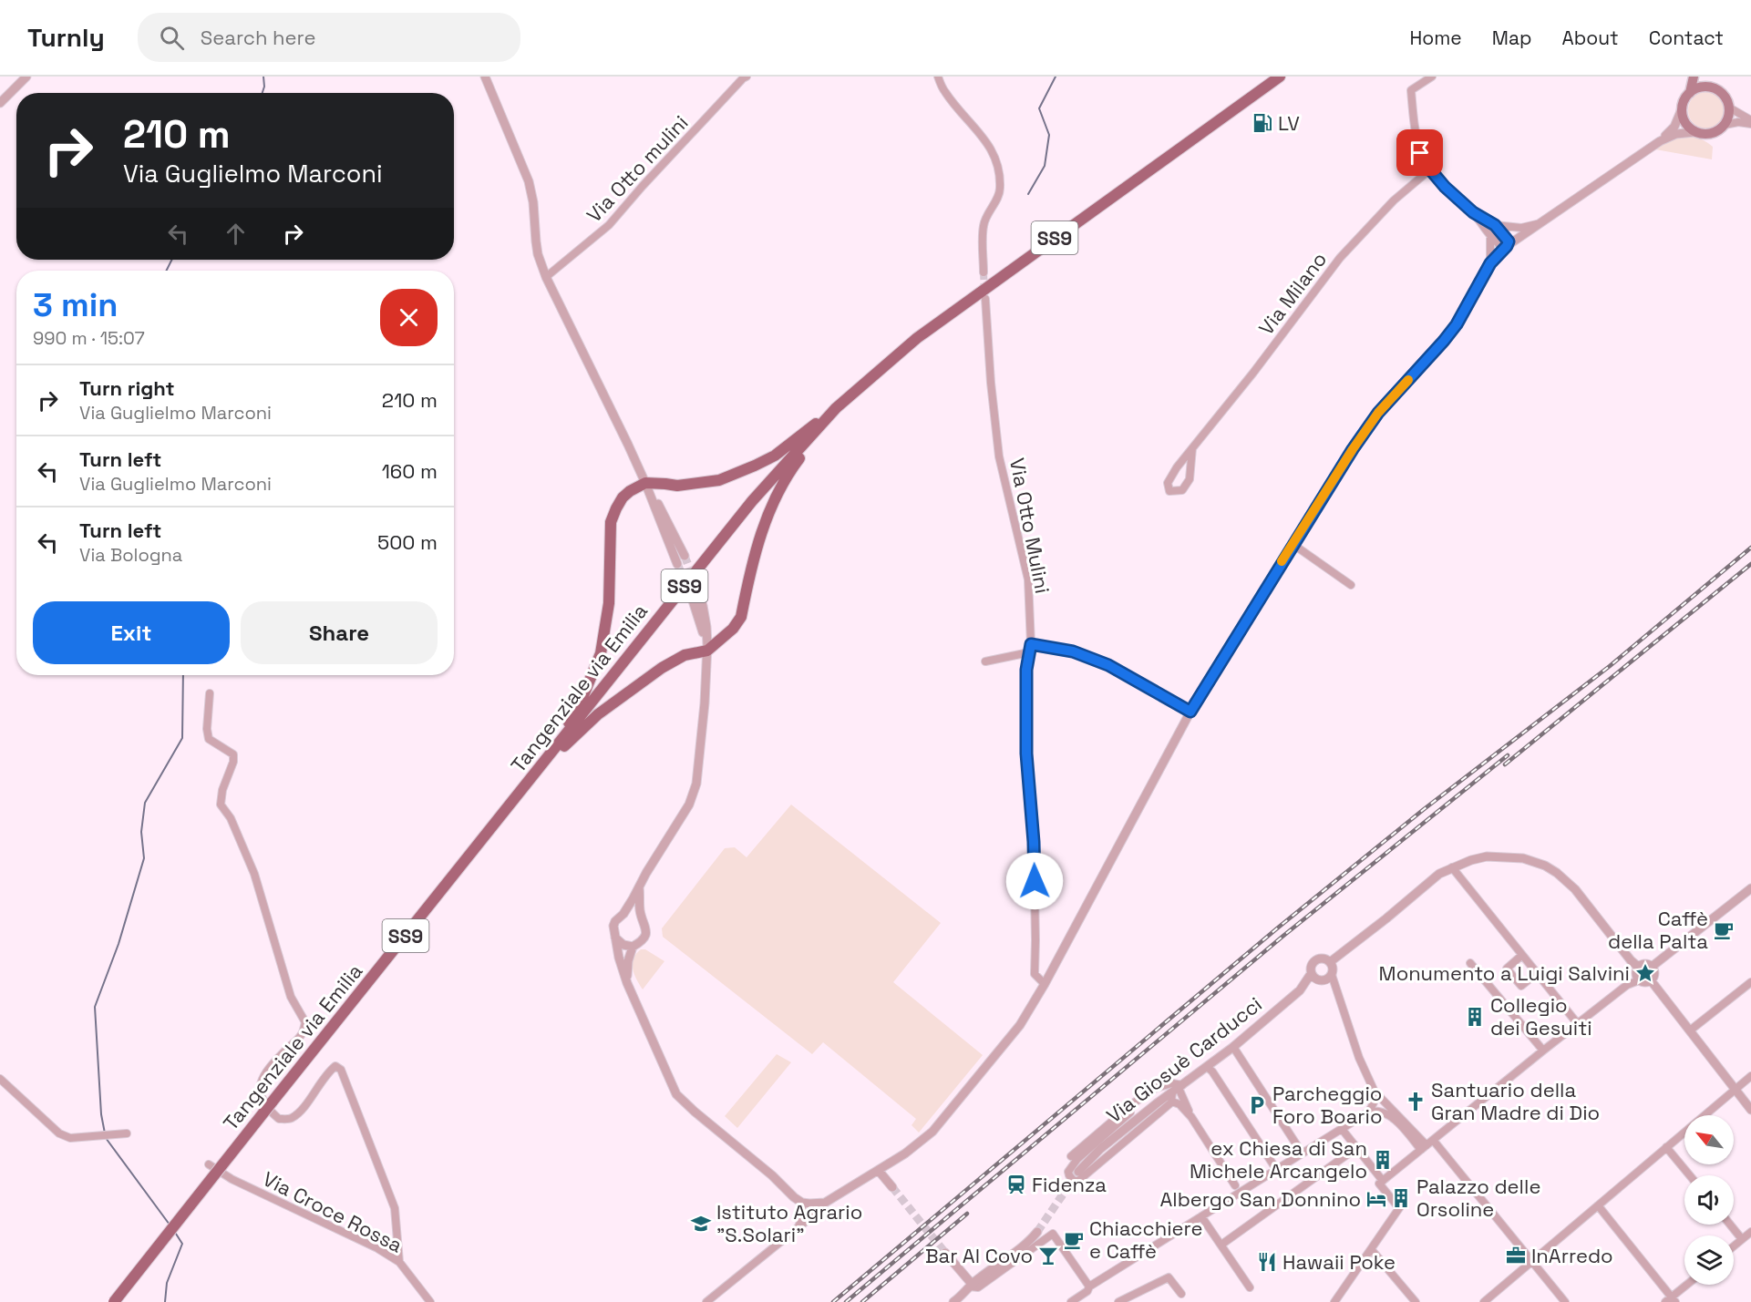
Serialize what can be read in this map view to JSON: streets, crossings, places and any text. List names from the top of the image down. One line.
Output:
{"streets":{"main road":["SS9","Tangenziale via Emilia"],"street":["Via Otto mulini","Via Milano","Via Otto Mulini","Via Giosuè Carducci","Via Croce Rossa"]},"places":{"fuel station":["LV"],"cafe":["Caffè della Palta","Chiacchiere e Caffè"],"place":["Monumento a Luigi Salvini"],"building":["Collegio dei Gesuiti","ex Chiesa di San Michele Arcangelo","Palazzo delle Orsoline"],"church":["Santuario della Gran Madre di Dio"],"parking":["Parcheggio Foro Boario"],"station":["Fidenza"],"hotel":["Albergo San Donnino"],"school or university":["Istituto Agrario \"S.Solari\""],"bar":["Bar Al Covo"],"office":["InArredo"],"restaurant":["Hawaii Poke"]},"north":"top left","page":{"header":"Turnly","search":"Search here","nav":["Home","Map","About","Contact"],"turn":["210 m","Via Guglielmo Marconi"],"heading":["3 min","990 m · 15:07"],"list":[{"name":"Turn right","note":"Via Guglielmo Marconi","value":"210 m"},{"name":"Turn left","note":"Via Guglielmo Marconi","value":"160 m"},{"name":"Turn left","note":"Via Bologna","value":"500 m"}],"buttons":["Exit","Share"]}}
